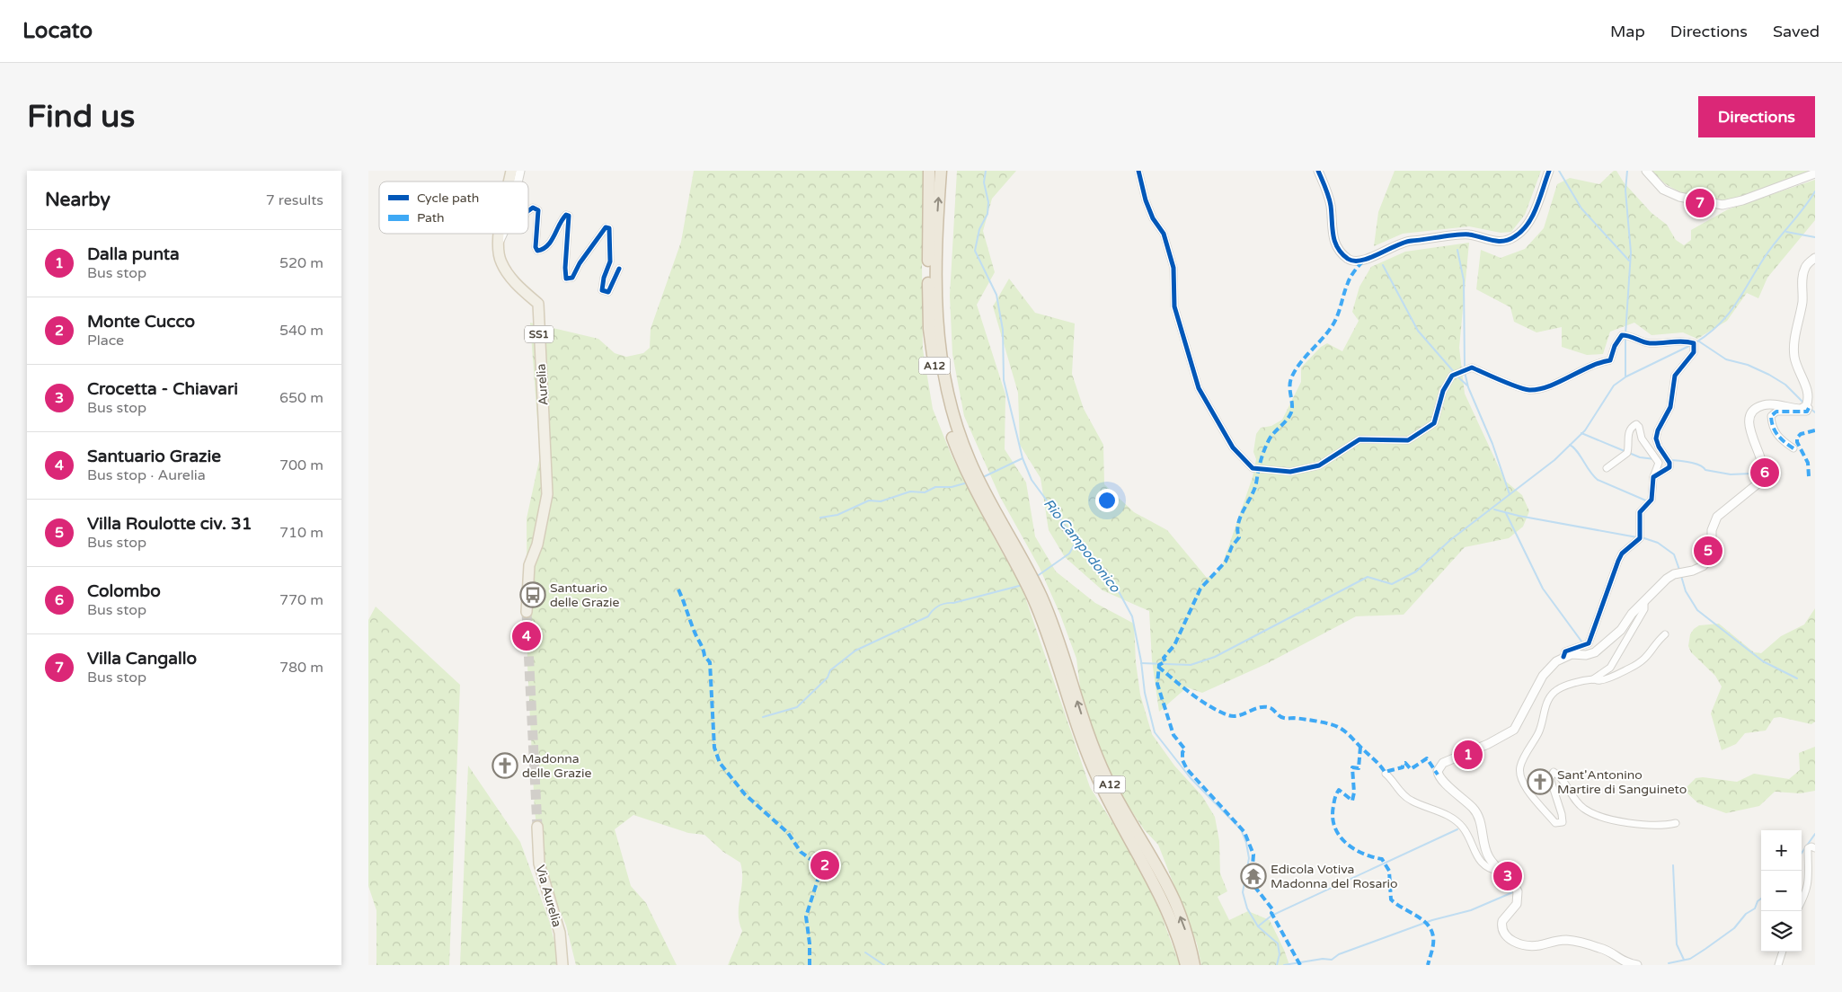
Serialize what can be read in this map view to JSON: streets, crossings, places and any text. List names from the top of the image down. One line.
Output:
{"streets":{"highway":["A12"],"main road":["SS1","Aurelia","Via Aurelia"]},"water":["Rio Campodonico"],"places":{"bus stop":["Santuario delle Grazie"],"church":["Madonna delle Grazie","Sant'Antonino Martire di Sanguineto"],"temple":["Edicola Votiva Madonna del Rosario"]},"legend":["Cycle path","Path"],"page":{"header":"Locato","nav":["Map","Directions","Saved"],"buttons":"Directions","title":"Find us","heading":["Nearby","7 results"],"pins":["7","6","5","4","1","2","3"],"list":[{"mark":"1","name":"Dalla punta","note":"Bus stop","value":"520 m"},{"mark":"2","name":"Monte Cucco","note":"Place","value":"540 m"},{"mark":"3","name":"Crocetta - Chiavari","note":"Bus stop","value":"650 m"},{"mark":"4","name":"Santuario Grazie","note":"Bus stop · Aurelia","value":"700 m"},{"mark":"5","name":"Villa Roulotte civ. 31","note":"Bus stop","value":"710 m"},{"mark":"6","name":"Colombo","note":"Bus stop","value":"770 m"},{"mark":"7","name":"Villa Cangallo","note":"Bus stop","value":"780 m"}],"map_buttons":["+","−"]}}
